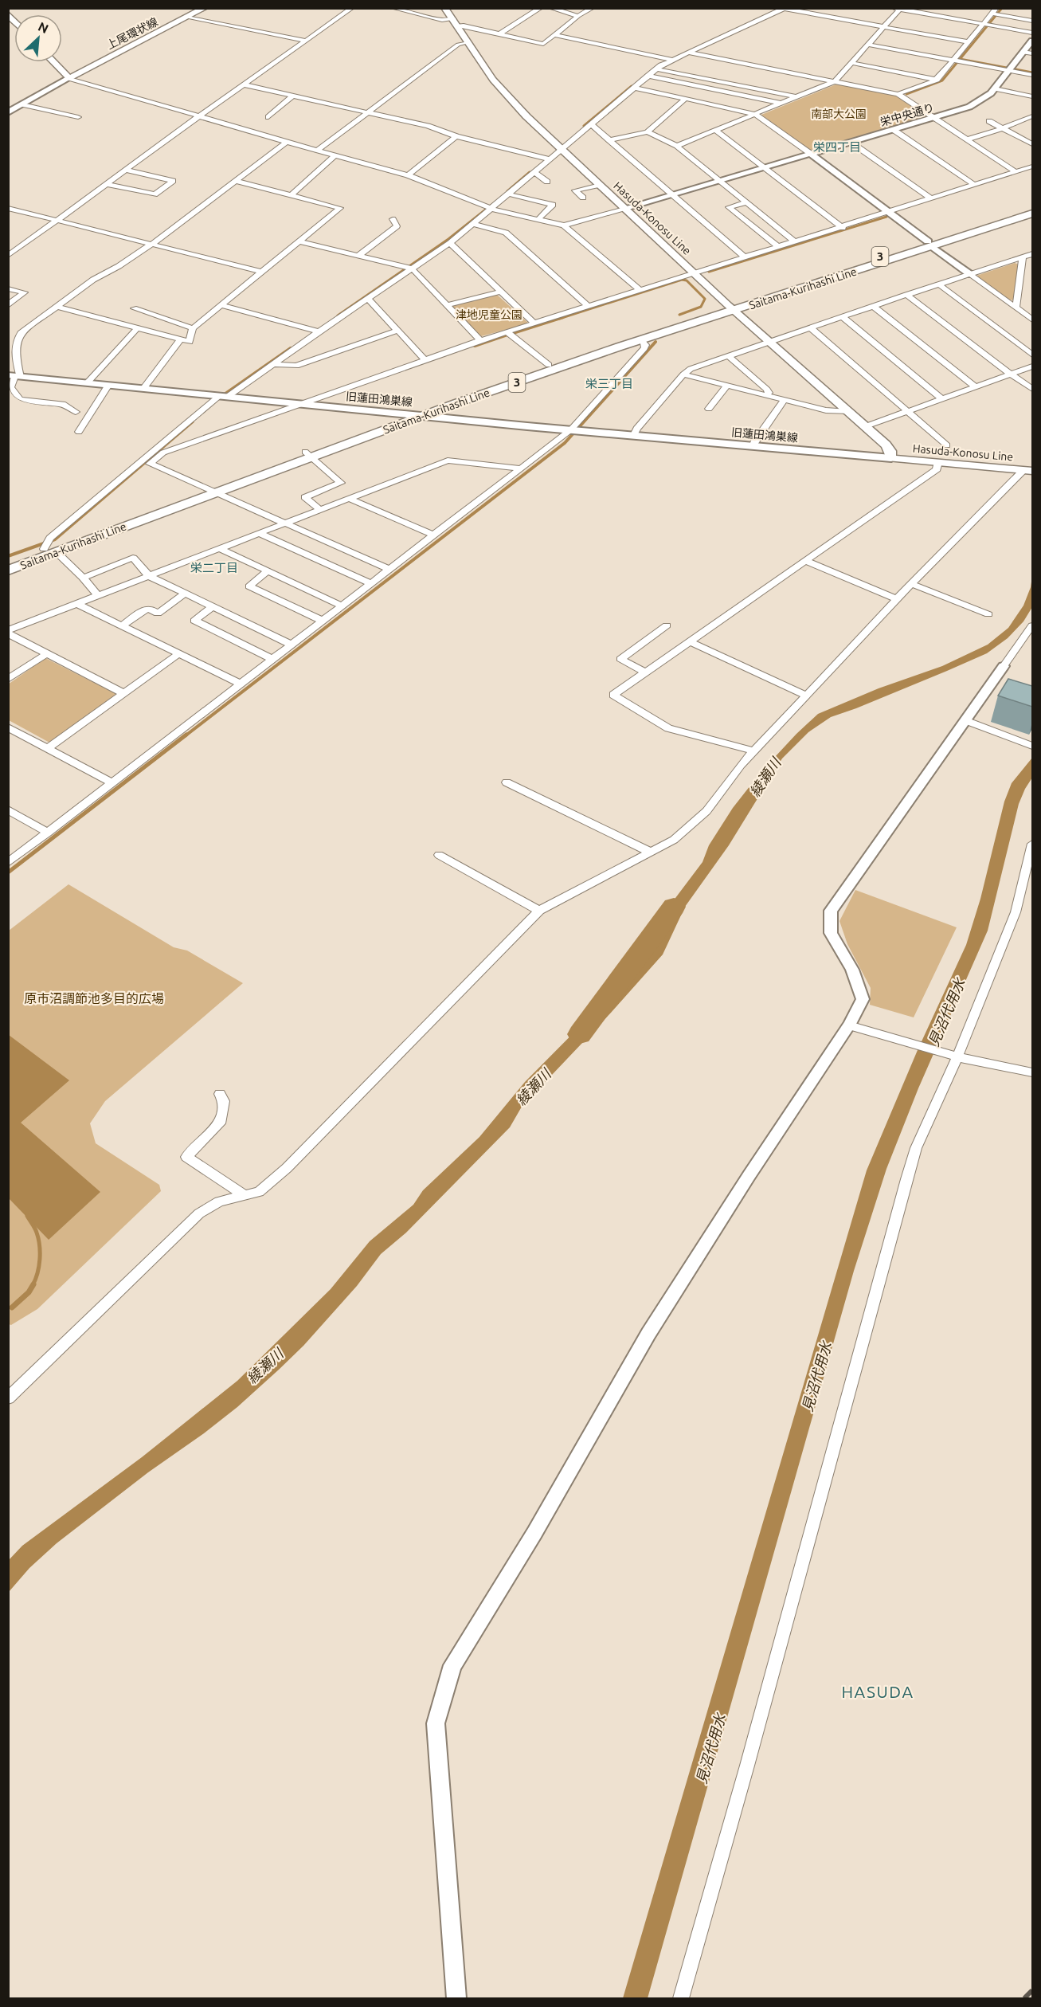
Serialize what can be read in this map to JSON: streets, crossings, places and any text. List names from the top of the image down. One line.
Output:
{"streets":{"main road":["上尾環状線","Hasuda-Konosu Line","3","Saitama-Kurihashi Line"],"street":["栄中央通り","旧蓮田鴻巣線"]},"crossings":[["栄中央通り","Hasuda-Konosu Line"],["Hasuda-Konosu Line","Saitama-Kurihashi Line"],["Hasuda-Konosu Line","旧蓮田鴻巣線"],["Saitama-Kurihashi Line","旧蓮田鴻巣線"]],"districts":["栄四丁目","栄三丁目","栄二丁目","HASUDA"],"water":["綾瀬川","見沼代用水"],"parks":["南部大公園","津地児童公園","原市沼調節池多目的広場"],"north":"top right"}
